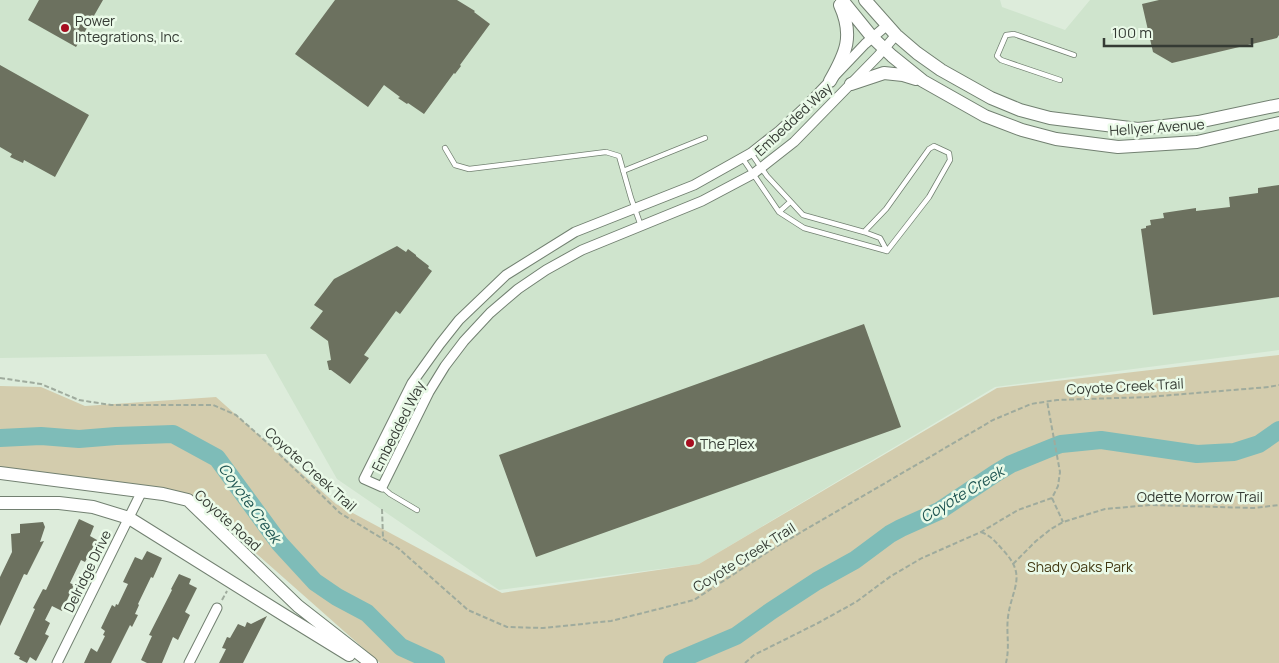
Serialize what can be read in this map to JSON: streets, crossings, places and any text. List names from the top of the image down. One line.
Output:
{"streets":{"main road":["Hellyer Avenue","Coyote Road"],"street":["Embedded Way","Delridge Drive"],"path":["Coyote Creek Trail","Odette Morrow Trail"]},"crossings":[["Embedded Way","Hellyer Avenue"],["Coyote Road","Delridge Drive"]],"water":["Coyote Creek"],"parks":["Shady Oaks Park"],"places":["Power Integrations, Inc.","The Plex"],"scale_bar":"100 m"}
